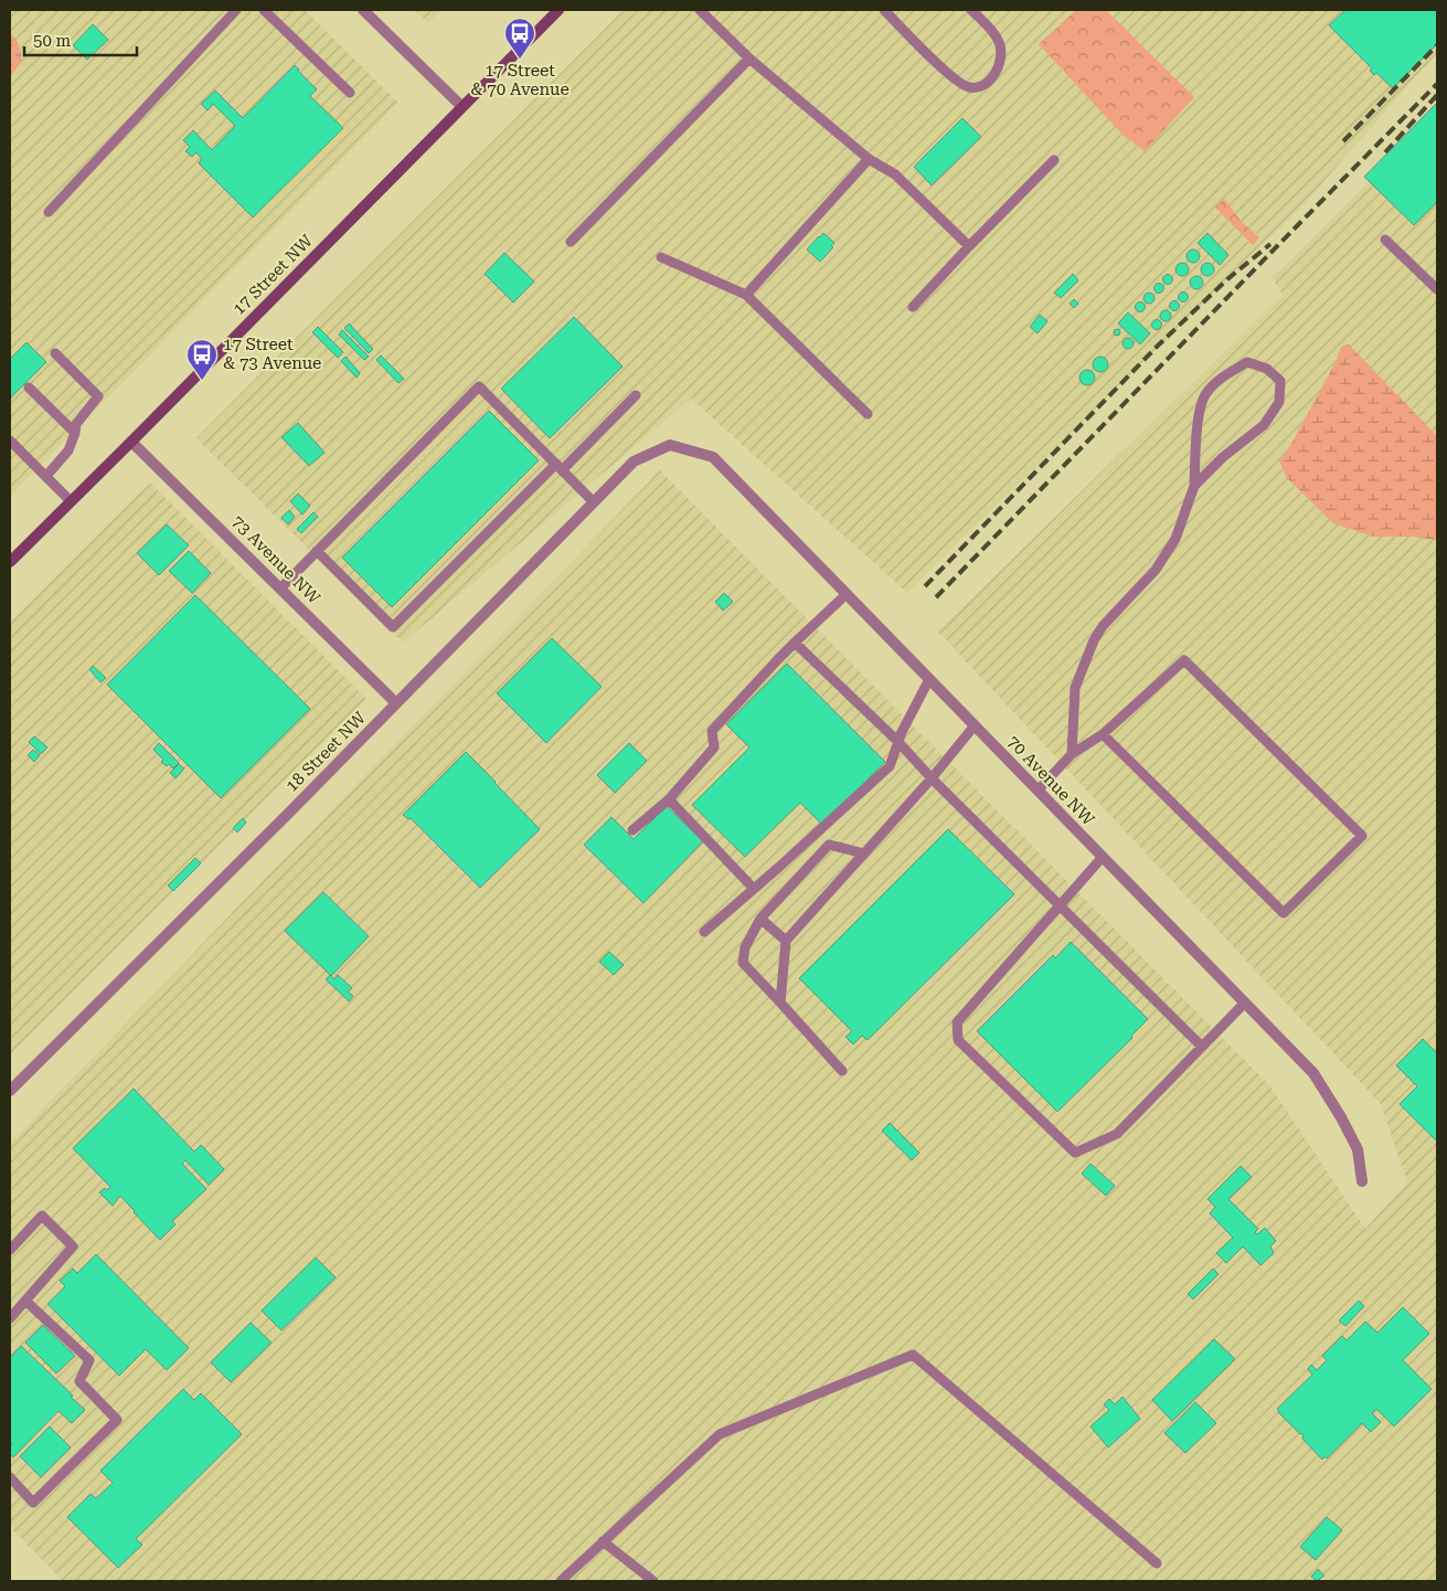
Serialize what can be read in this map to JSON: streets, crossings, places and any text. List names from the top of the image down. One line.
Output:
{"streets":{"main road":["17 Street NW"],"street":["73 Avenue NW","18 Street NW","70 Avenue NW"]},"crossings":[["17 Street NW","73 Avenue NW"],["73 Avenue NW","18 Street NW"],["18 Street NW","70 Avenue NW"]],"places":{"bus stop":["17 Street & 70 Avenue","17 Street & 73 Avenue"]},"scale_bar":"50 m"}
